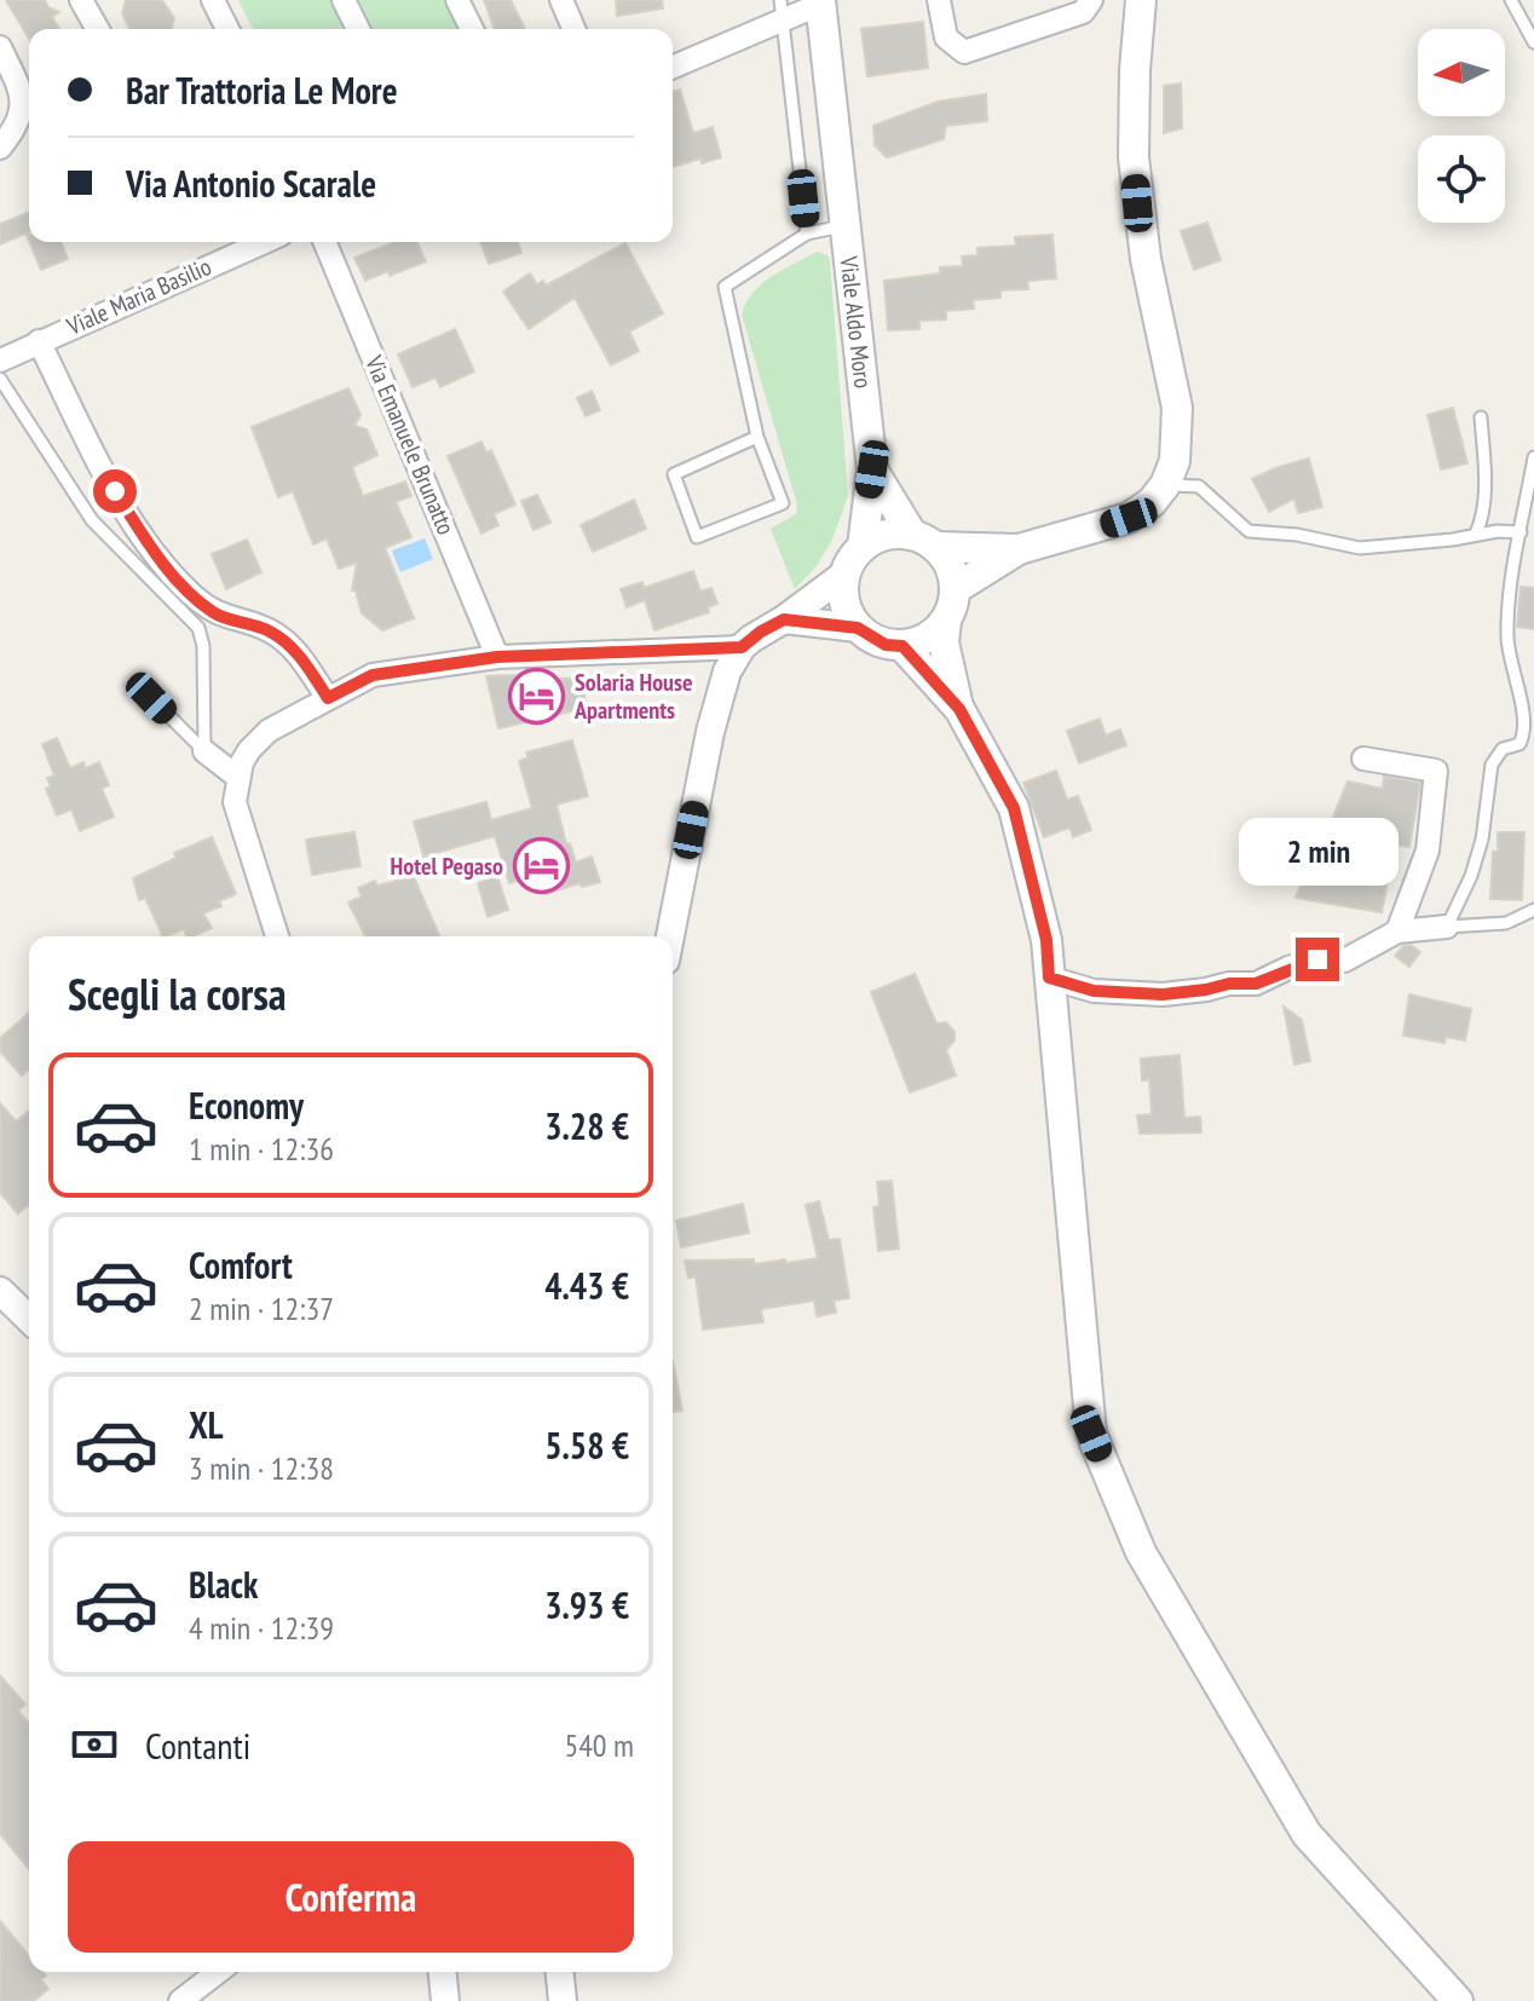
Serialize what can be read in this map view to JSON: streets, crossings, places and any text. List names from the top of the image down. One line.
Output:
{"streets":{"main road":["Viale Aldo Moro"],"street":["Viale Maria Basilio","Via Emanuele Brunatto"]},"places":{"hotel":["Solaria House Apartments","Hotel Pegaso"]},"north":"left","page":{"banner":["Bar Trattoria Le More","Via Antonio Scarale"],"bubble":"2 min","heading":"Scegli la corsa","list":[{"name":"Economy","note":"1 min · 12:36","value":"3.28 €"},{"name":"Comfort","note":"2 min · 12:37","value":"4.43 €"},{"name":"XL","note":"3 min · 12:38","value":"5.58 €"},{"name":"Black","note":"4 min · 12:39","value":"3.93 €"}],"pay":["Contanti","540 m"],"buttons":"Conferma"}}
